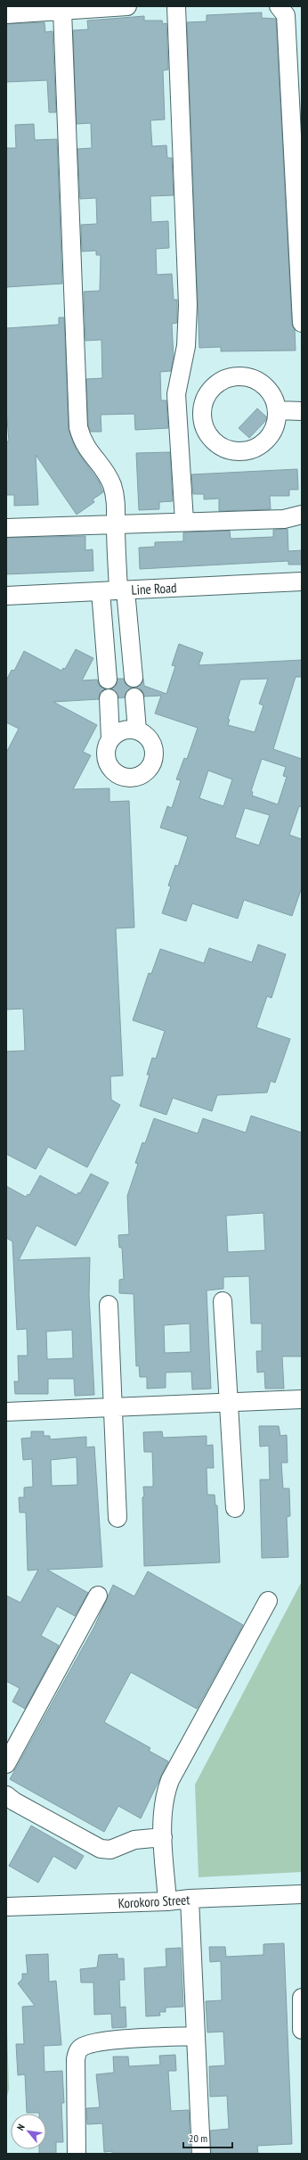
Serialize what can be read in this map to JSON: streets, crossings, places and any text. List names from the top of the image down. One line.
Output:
{"streets":{"street":["Line Road","Korokoro Street"]},"scale_bar":"20 m","north":"top left"}
